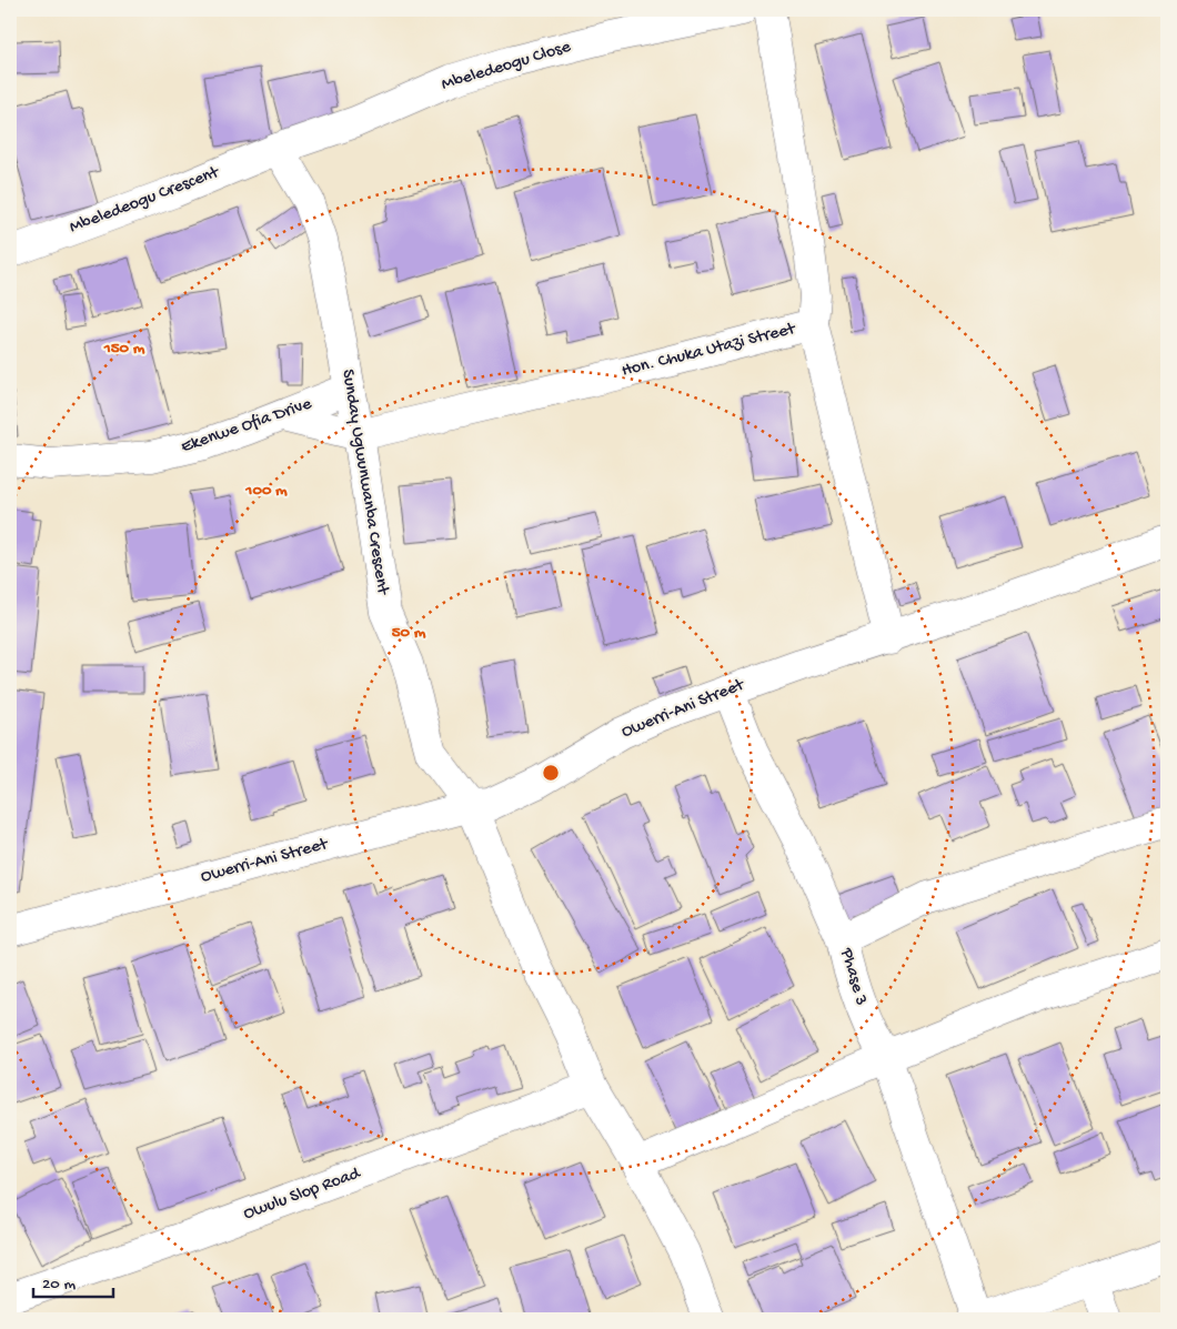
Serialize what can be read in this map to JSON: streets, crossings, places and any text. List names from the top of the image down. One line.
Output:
{"streets":{"street":["Mbeledeogu Close","Mbeledeogu Crescent","Hon. Chuka Utazi Street","Ekenwe Ofia Drive","Sunday Ugwunwanba Crescent","Owerri-Ani Street","Phase 3","Owulu Slop Road"]},"crossings":[["Mbeledeogu Close","Mbeledeogu Crescent"],["Mbeledeogu Close","Sunday Ugwunwanba Crescent"],["Mbeledeogu Crescent","Sunday Ugwunwanba Crescent"],["Hon. Chuka Utazi Street","Sunday Ugwunwanba Crescent"],["Ekenwe Ofia Drive","Sunday Ugwunwanba Crescent"],["Sunday Ugwunwanba Crescent","Owerri-Ani Street"]],"scale_bar":"20 m","rings":["150 m","100 m","50 m"]}
